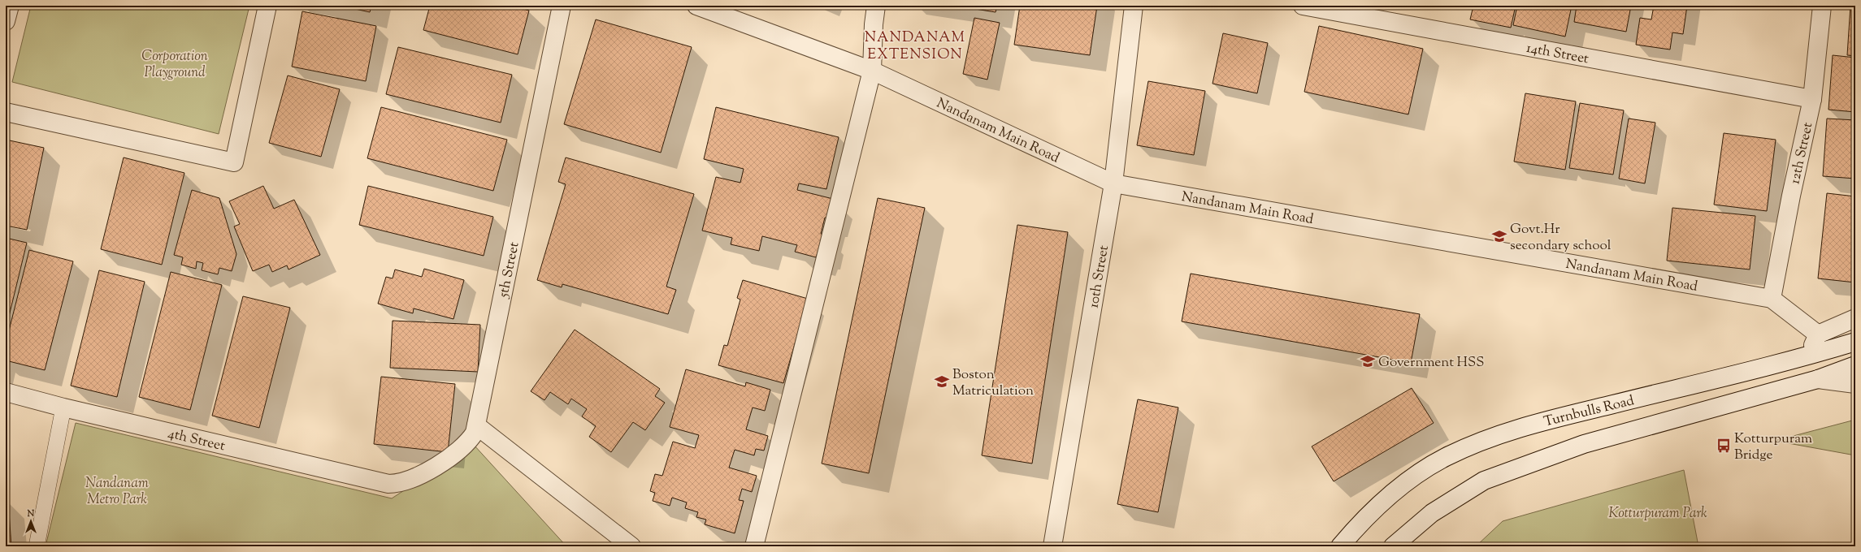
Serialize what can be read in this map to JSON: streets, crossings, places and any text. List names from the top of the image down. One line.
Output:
{"streets":{"street":["14th Street","Nandanam Main Road","12th Street","5th Street","10th Street","Turnbulls Road","4th Street"]},"crossings":[["14th Street","12th Street"],["Nandanam Main Road","12th Street"],["Nandanam Main Road","10th Street"],["5th Street","4th Street"]],"districts":["NANDANAM EXTENSION"],"parks":["Corporation Playground","Nandanam Metro Park","Kotturpuram Park"],"places":{"school or university":["Govt.Hr secondary school","Government HSS","Boston Matriculation"],"bus stop":["Kotturpuram Bridge"]},"north":"top"}
